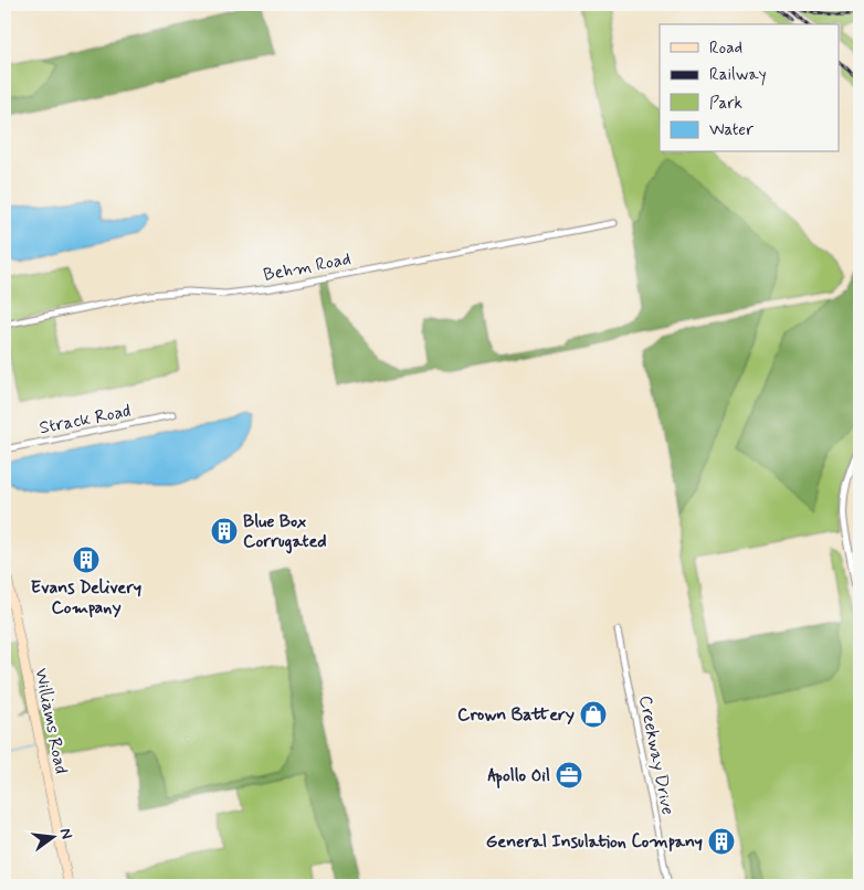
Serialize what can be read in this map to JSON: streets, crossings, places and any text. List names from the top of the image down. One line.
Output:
{"streets":{"main road":["Williams Road"],"street":["Behm Road","Strack Road","Creekway Drive"]},"places":{"building":["Blue Box Corrugated","Evans Delivery Company","General Insulation Company"],"shop":["Crown Battery"],"office":["Apollo Oil"]},"legend":["Road","Railway","Park","Water"],"north":"right"}
